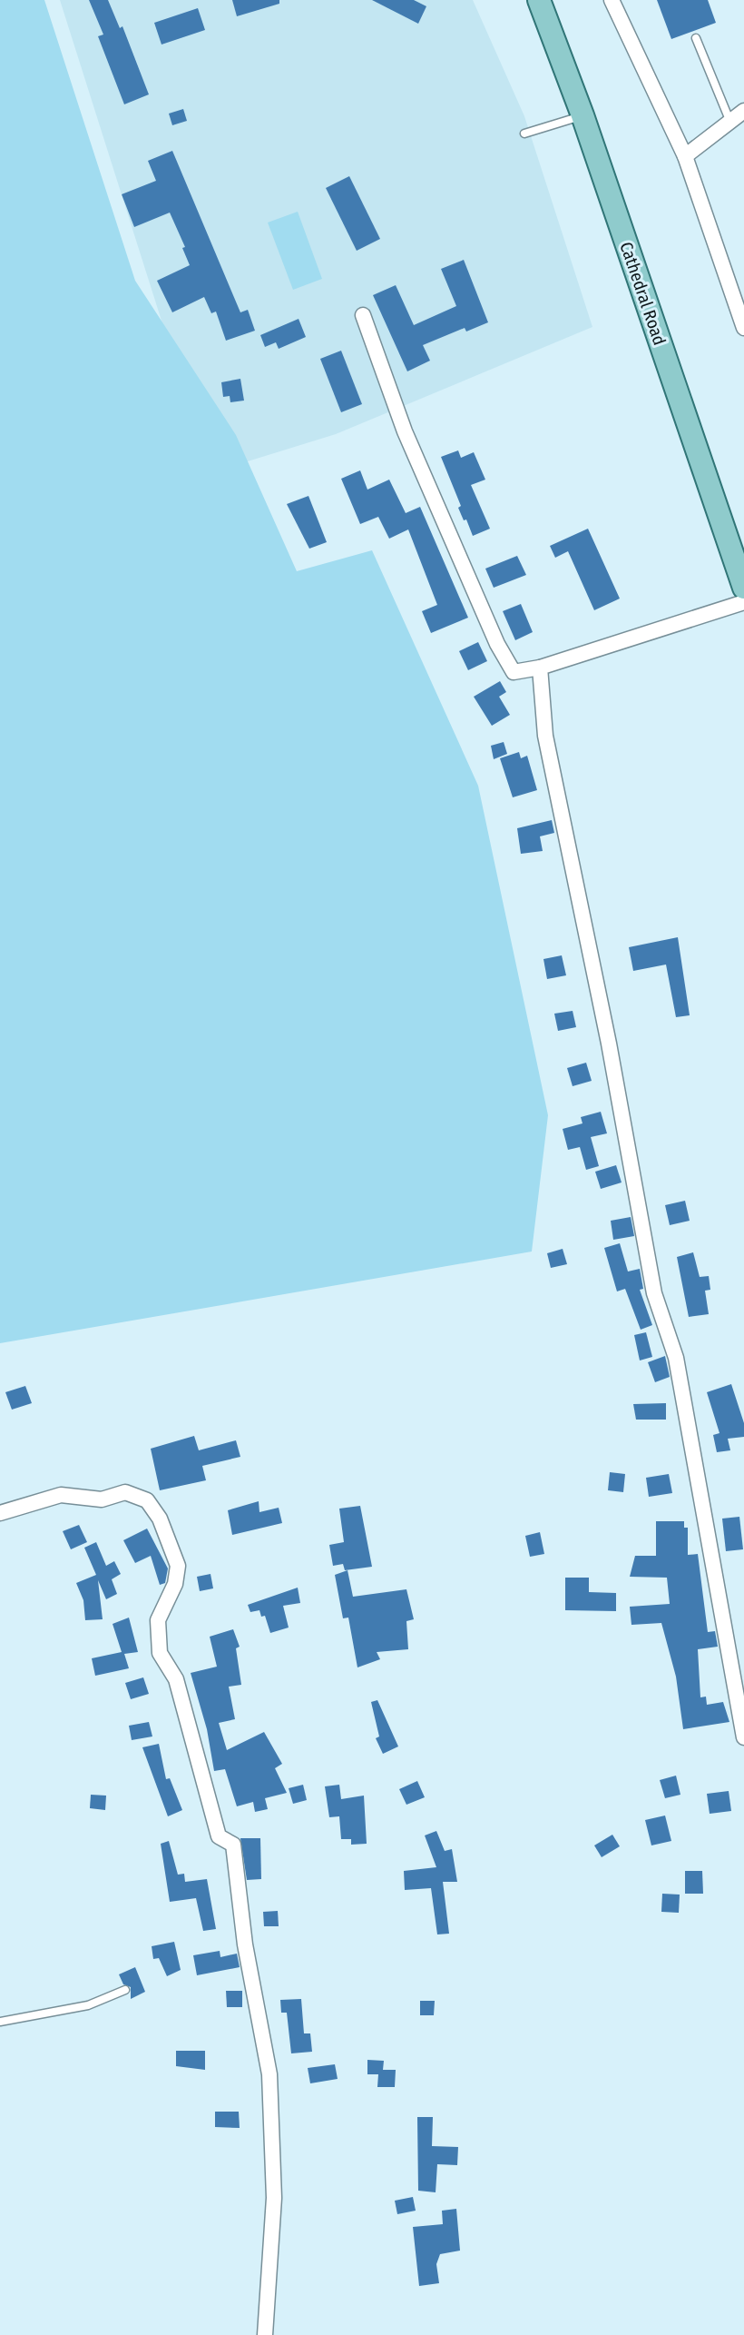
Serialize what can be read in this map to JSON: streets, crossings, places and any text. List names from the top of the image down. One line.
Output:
{"streets":{"main road":["Cathedral Road"]}}
